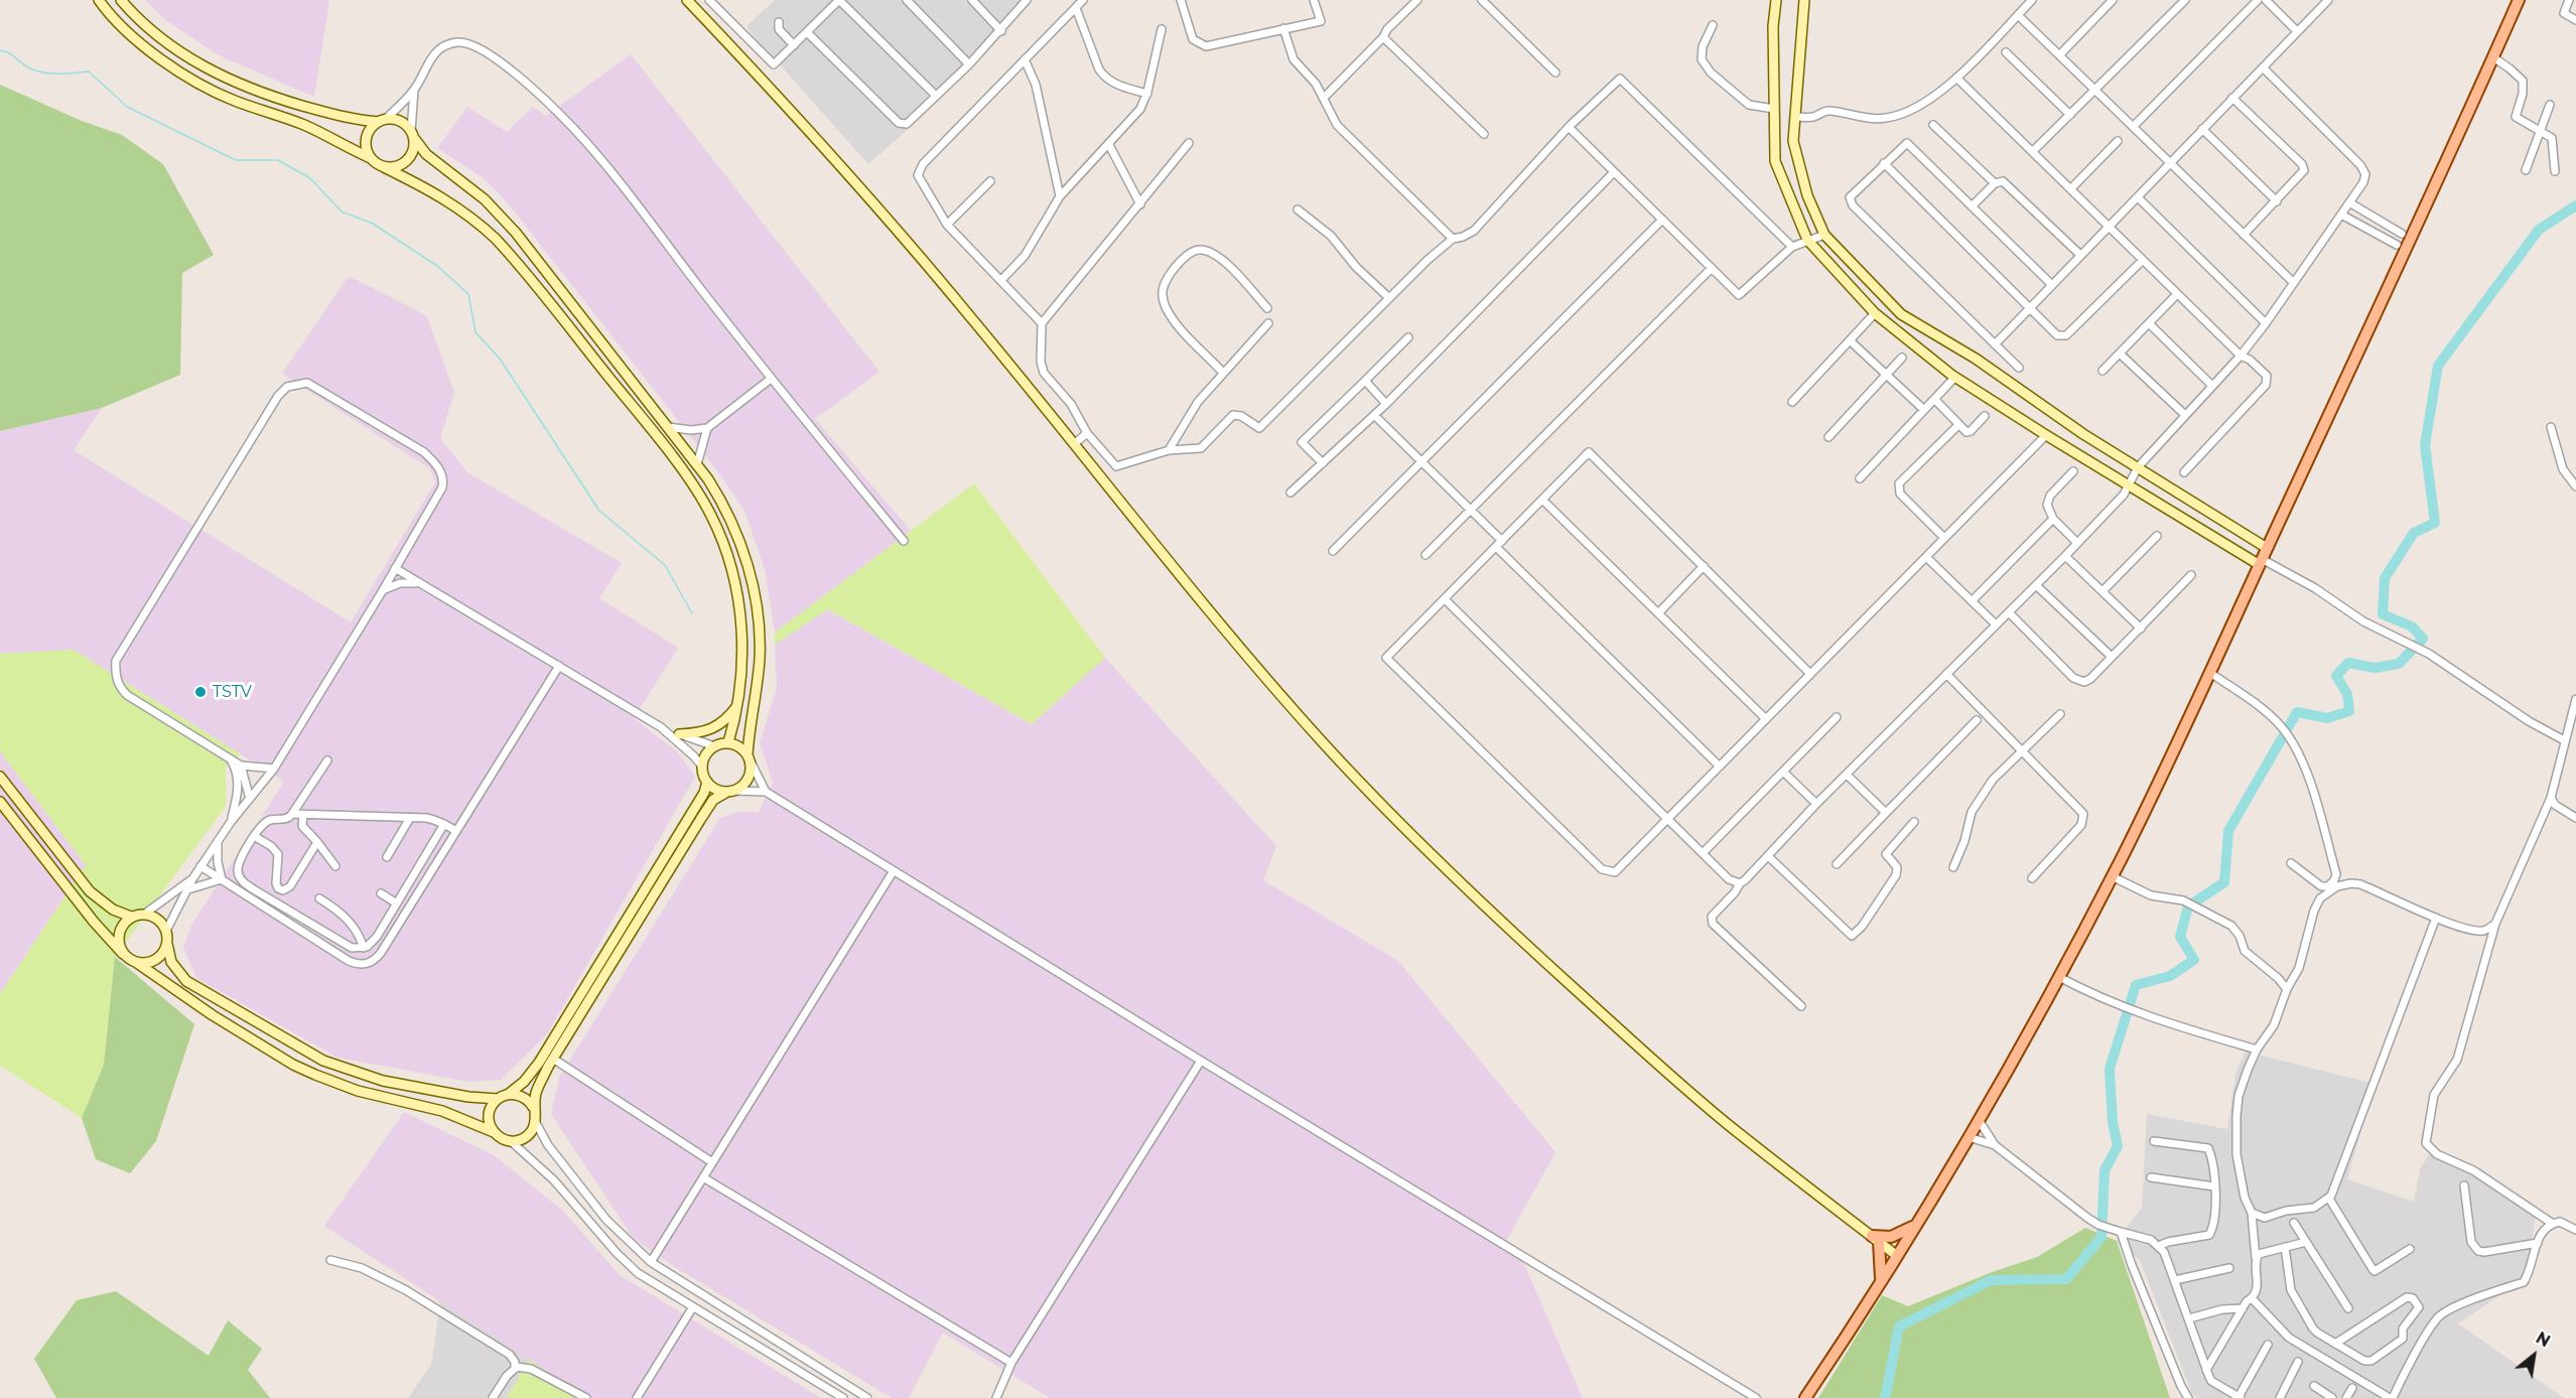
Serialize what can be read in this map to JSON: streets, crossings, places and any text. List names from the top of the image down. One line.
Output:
{"places":["TSTV"],"north":"top right"}
